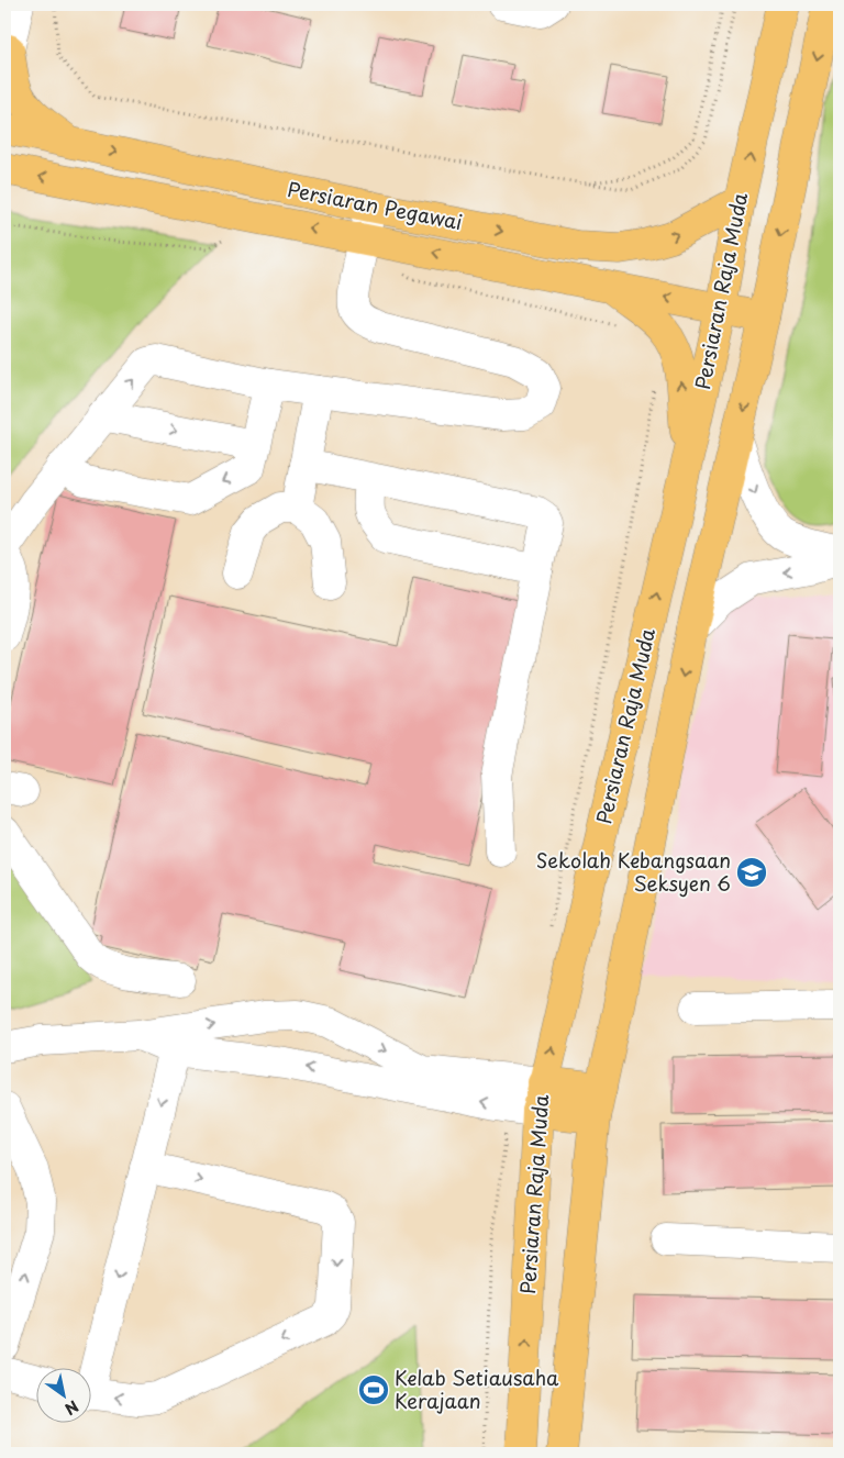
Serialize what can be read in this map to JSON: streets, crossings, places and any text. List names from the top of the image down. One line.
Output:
{"streets":{"main road":["Persiaran Pegawai","Persiaran Raja Muda"]},"crossings":[["Persiaran Pegawai","Persiaran Raja Muda"]],"places":{"school or university":["Sekolah Kebangsaan Seksyen 6"],"sports":["Kelab Setiausaha Kerajaan"]},"north":"bottom right"}
